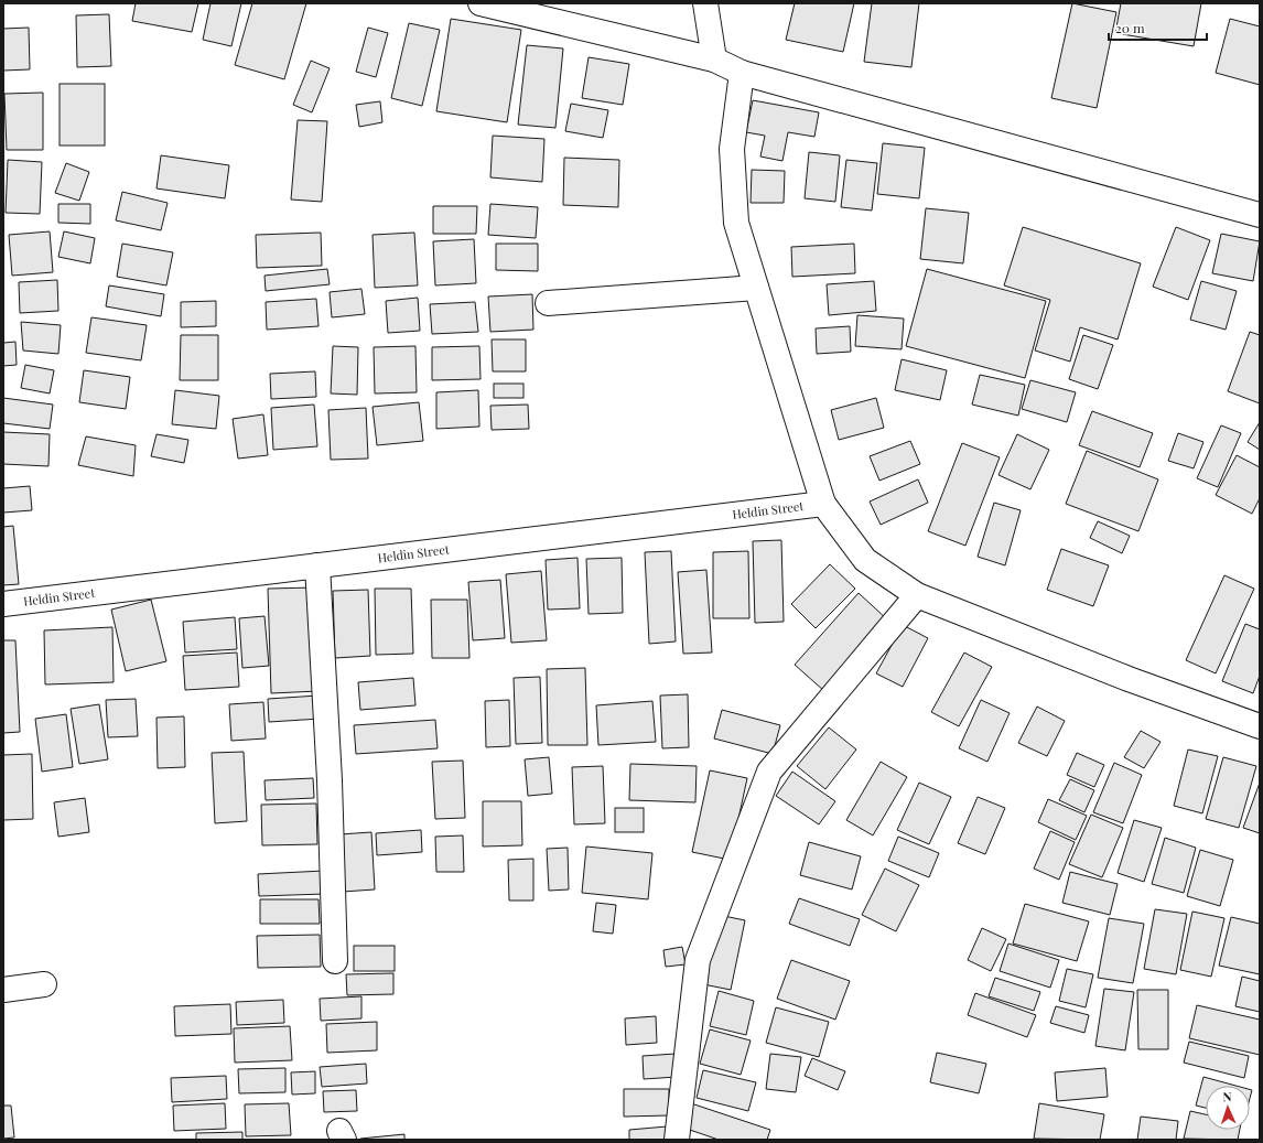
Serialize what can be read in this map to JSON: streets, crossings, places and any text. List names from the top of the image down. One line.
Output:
{"streets":{"street":["Heldin Street"]},"scale_bar":"20 m","north":"top"}
